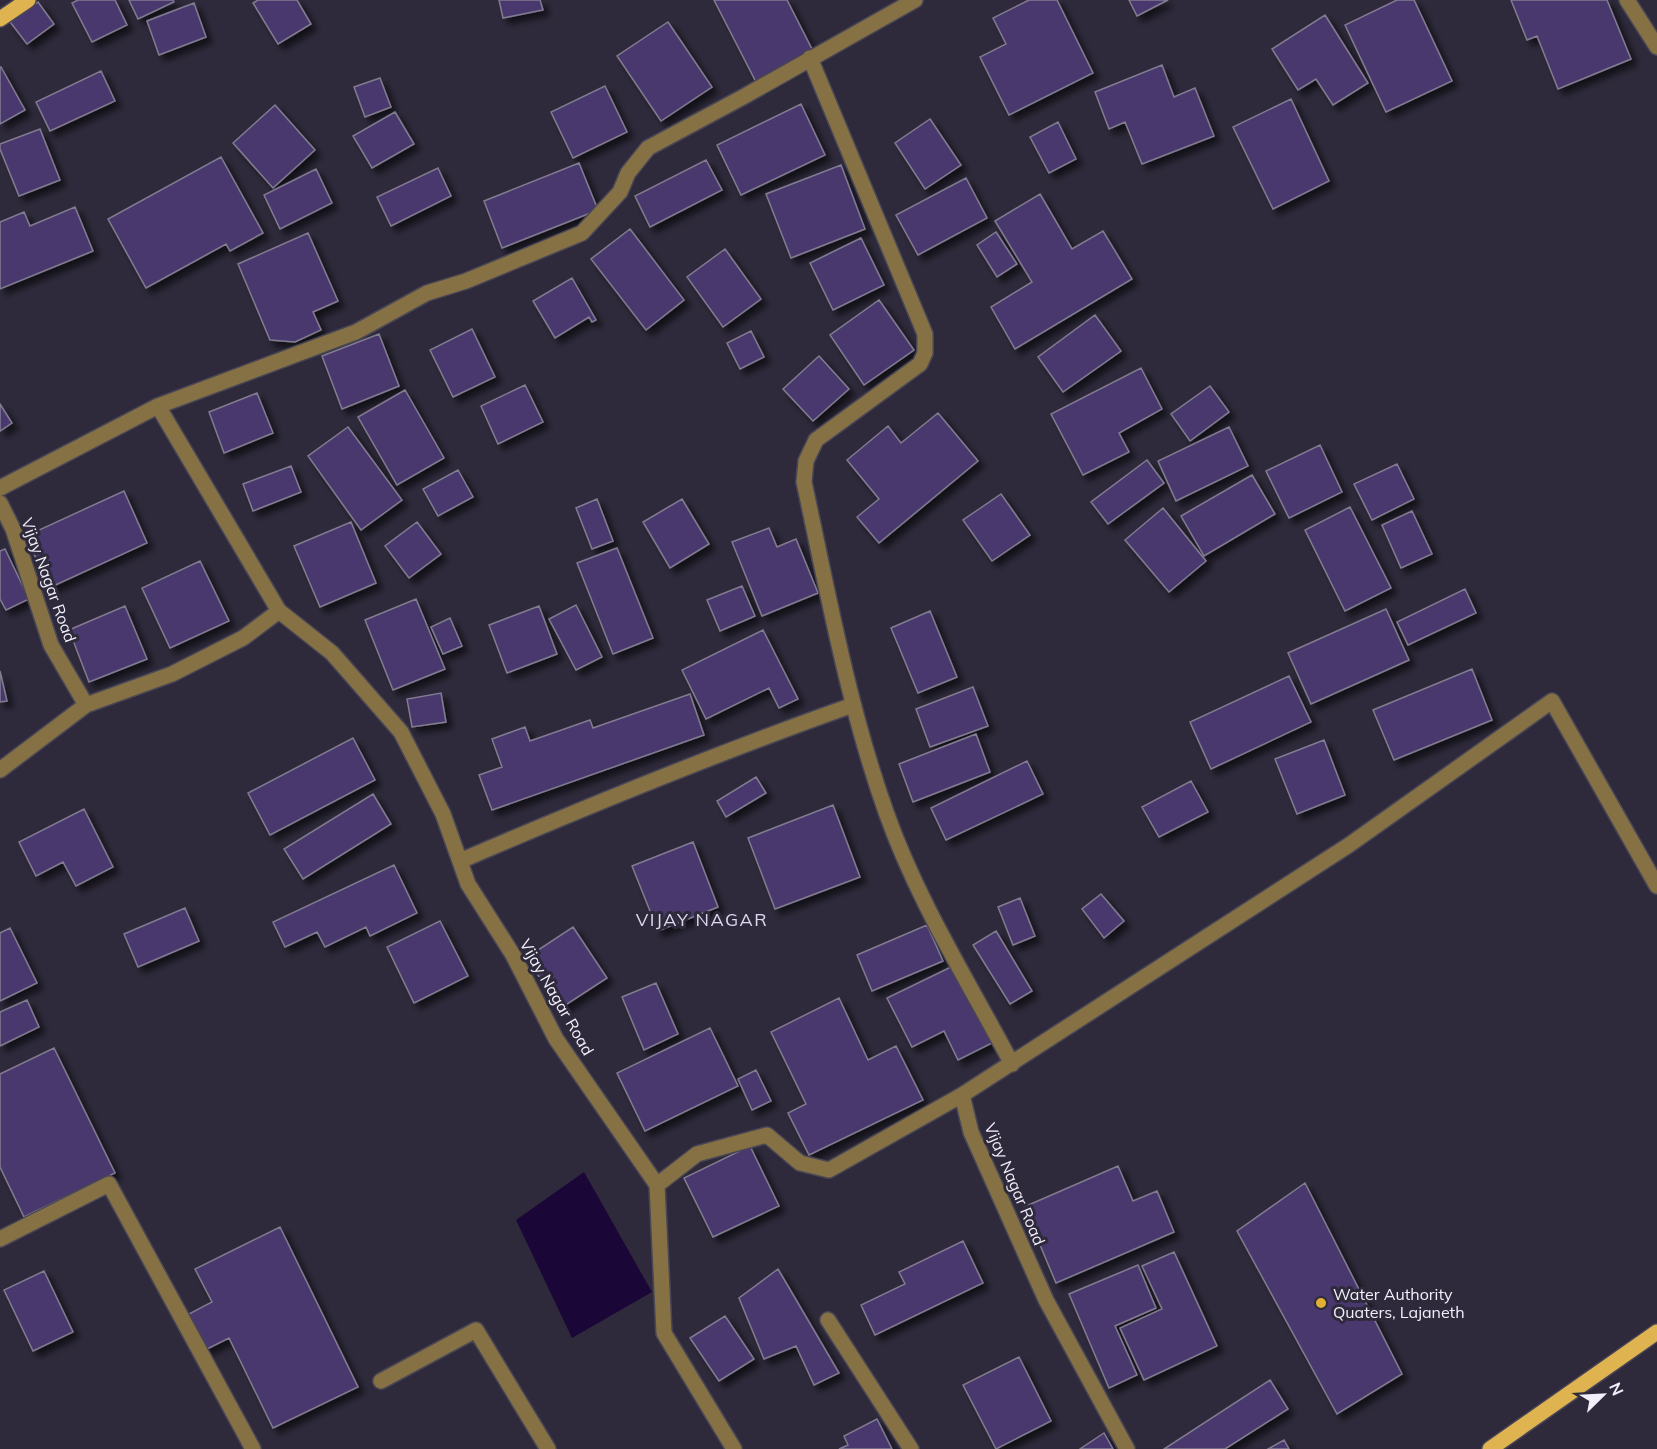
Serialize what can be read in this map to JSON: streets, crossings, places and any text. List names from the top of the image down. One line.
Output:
{"streets":{"street":["Vijay Nagar Road"]},"districts":["VIJAY NAGAR"],"places":["Water Authority Quaters, Lajaneth"],"north":"top right"}
